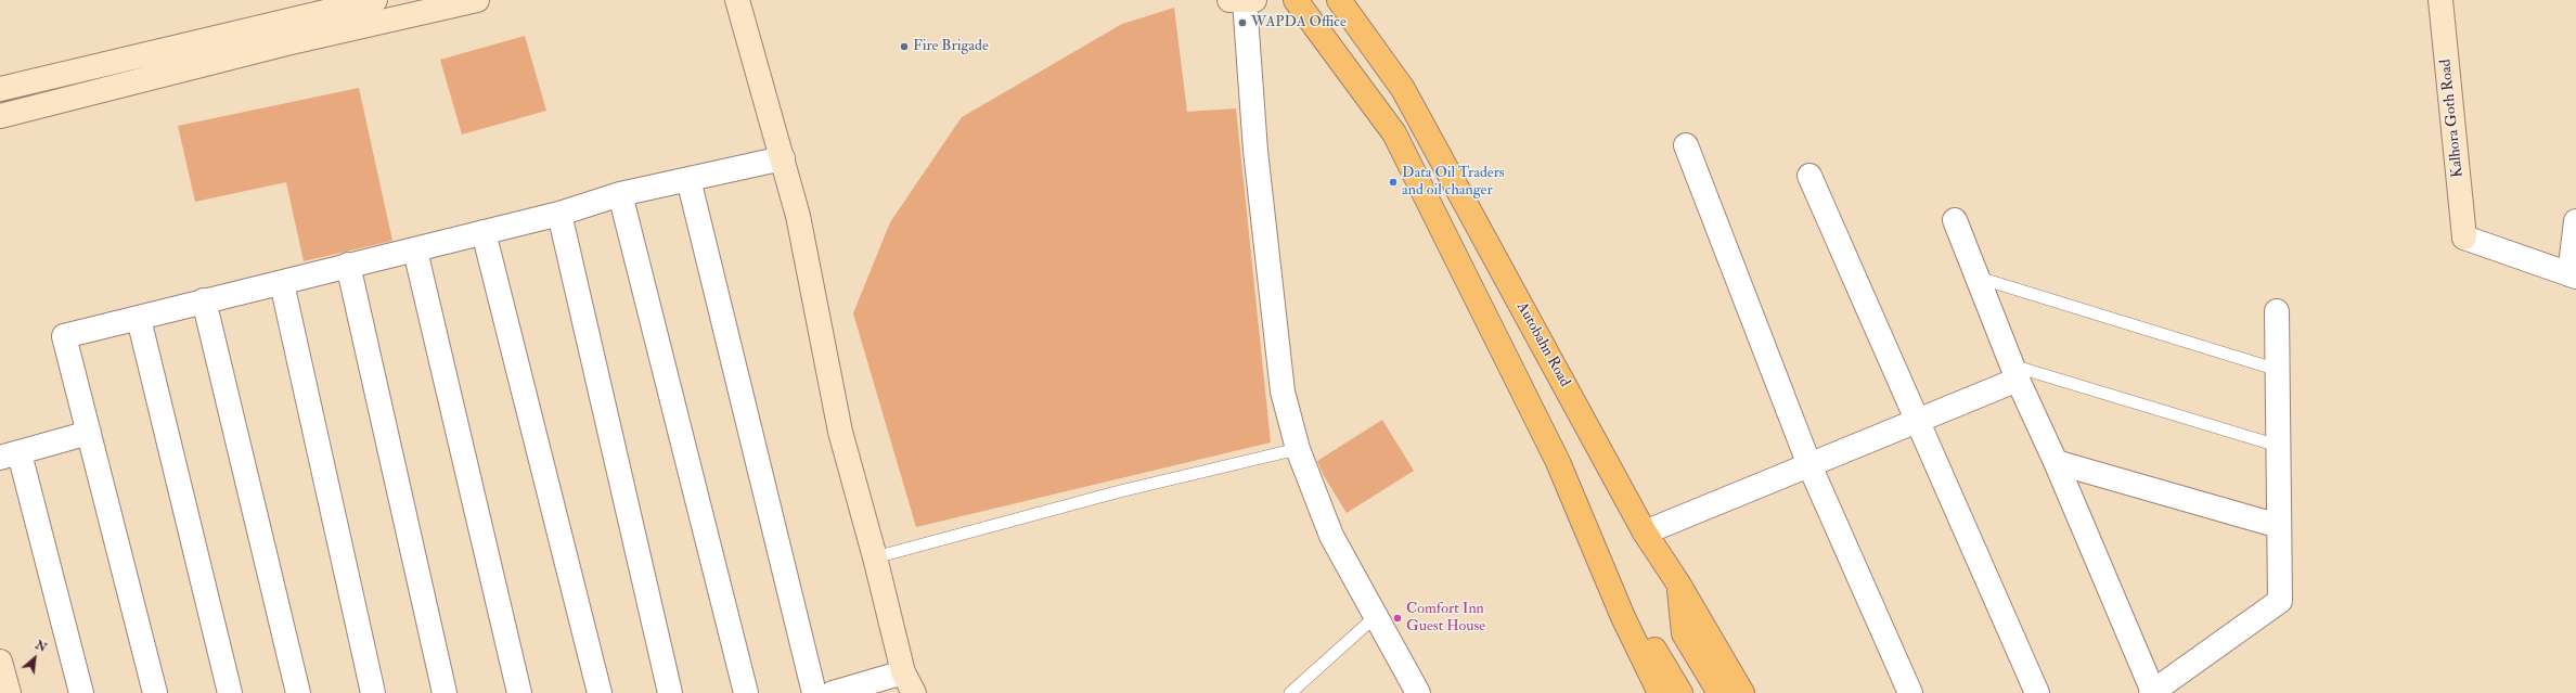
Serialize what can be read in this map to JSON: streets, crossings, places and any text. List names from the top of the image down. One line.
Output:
{"streets":{"highway":["Autobahn Road"],"street":["Kalhora Goth Road"]},"places":["WAPDA Office","Fire Brigade","Data Oil Traders and oil changer","Comfort Inn Guest House"],"north":"top right"}
